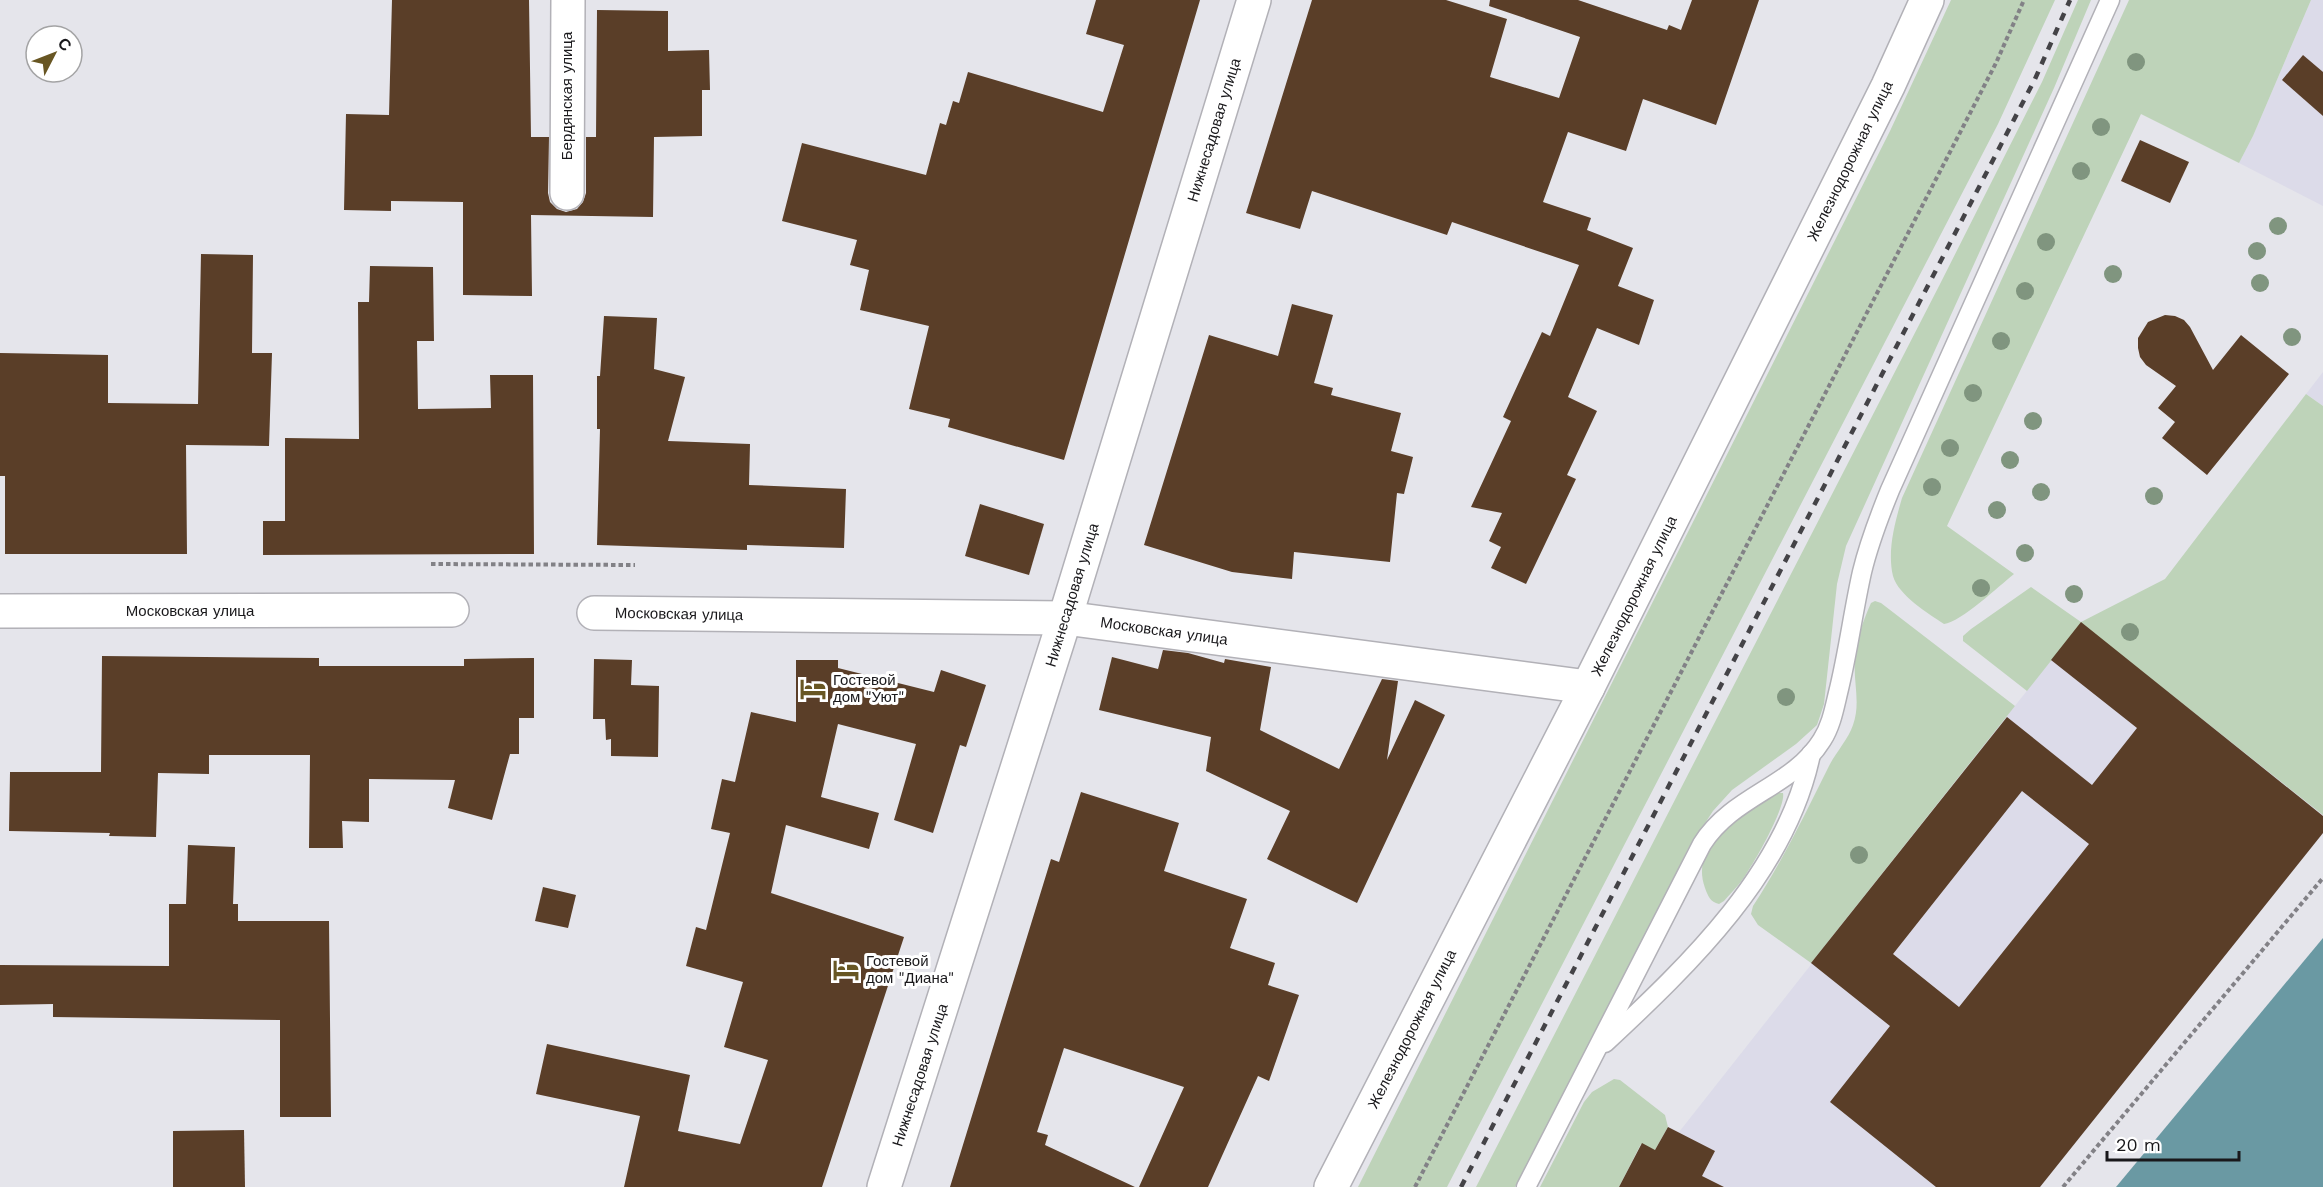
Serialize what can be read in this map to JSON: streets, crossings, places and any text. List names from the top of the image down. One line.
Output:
{"streets":{"street":["Бердянская улица","Нижнесадовая улица","Железнодорожная улица","Московская улица"]},"crossings":[["Нижнесадовая улица","Московская улица"],["Железнодорожная улица","Московская улица"]],"places":{"hotel":["Гостевой дом \"Уют\"","Гостевой дом \"Диана\""]},"scale_bar":"20 m","north":"top right"}
